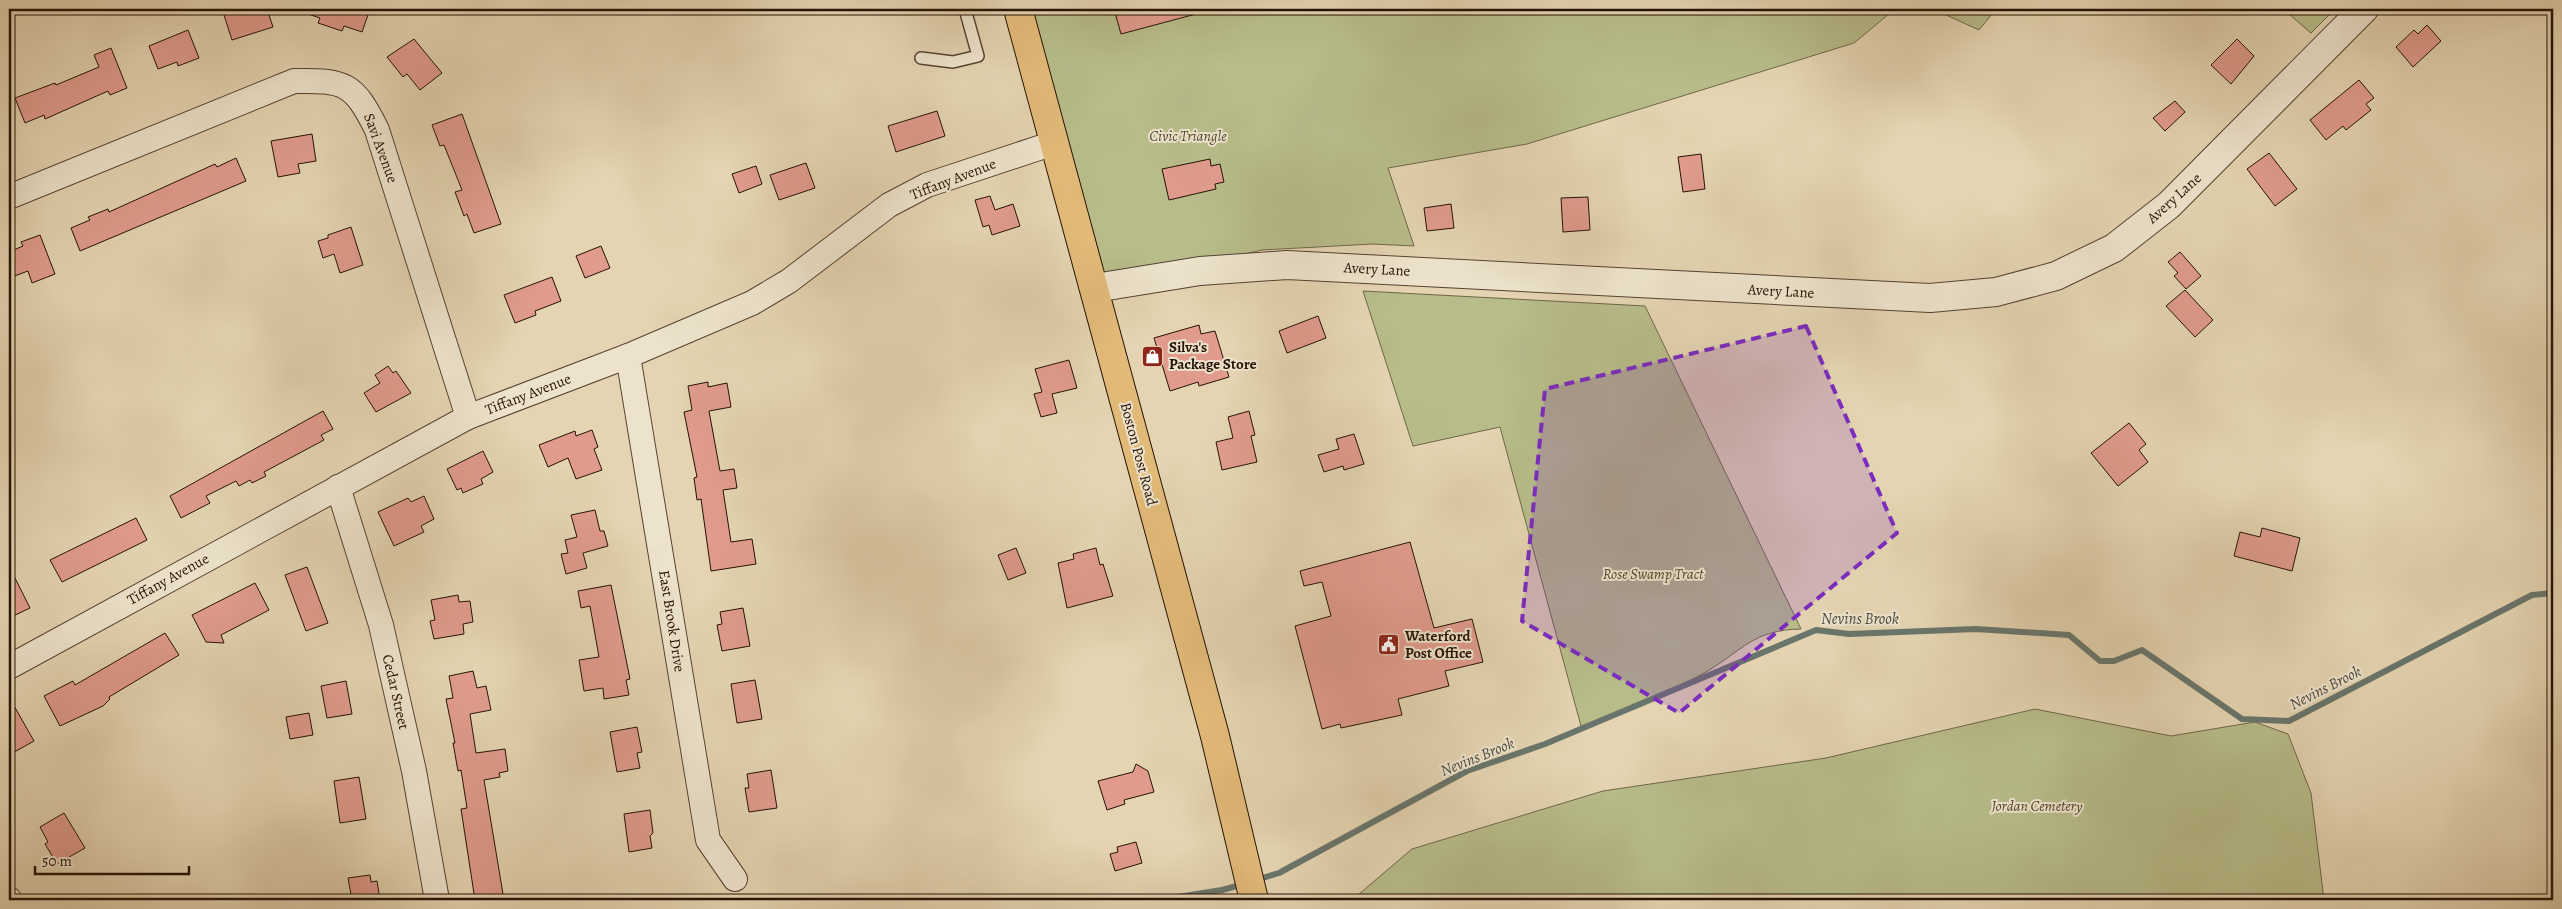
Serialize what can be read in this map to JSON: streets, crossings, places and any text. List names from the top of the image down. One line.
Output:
{"streets":{"main road":["Boston Post Road"],"street":["Savi Avenue","Tiffany Avenue","Avery Lane","East Brook Drive","Cedar Street"]},"crossings":[["Savi Avenue","Tiffany Avenue"],["Tiffany Avenue","Boston Post Road"],["Tiffany Avenue","East Brook Drive"],["Tiffany Avenue","Cedar Street"],["Avery Lane","Boston Post Road"]],"water":["Nevins Brook"],"parks":["Civic Triangle","Rose Swamp Tract","Jordan Cemetery"],"places":{"shop":["Silva's Package Store"],"public building":["Waterford Post Office"]},"scale_bar":"50 m"}
